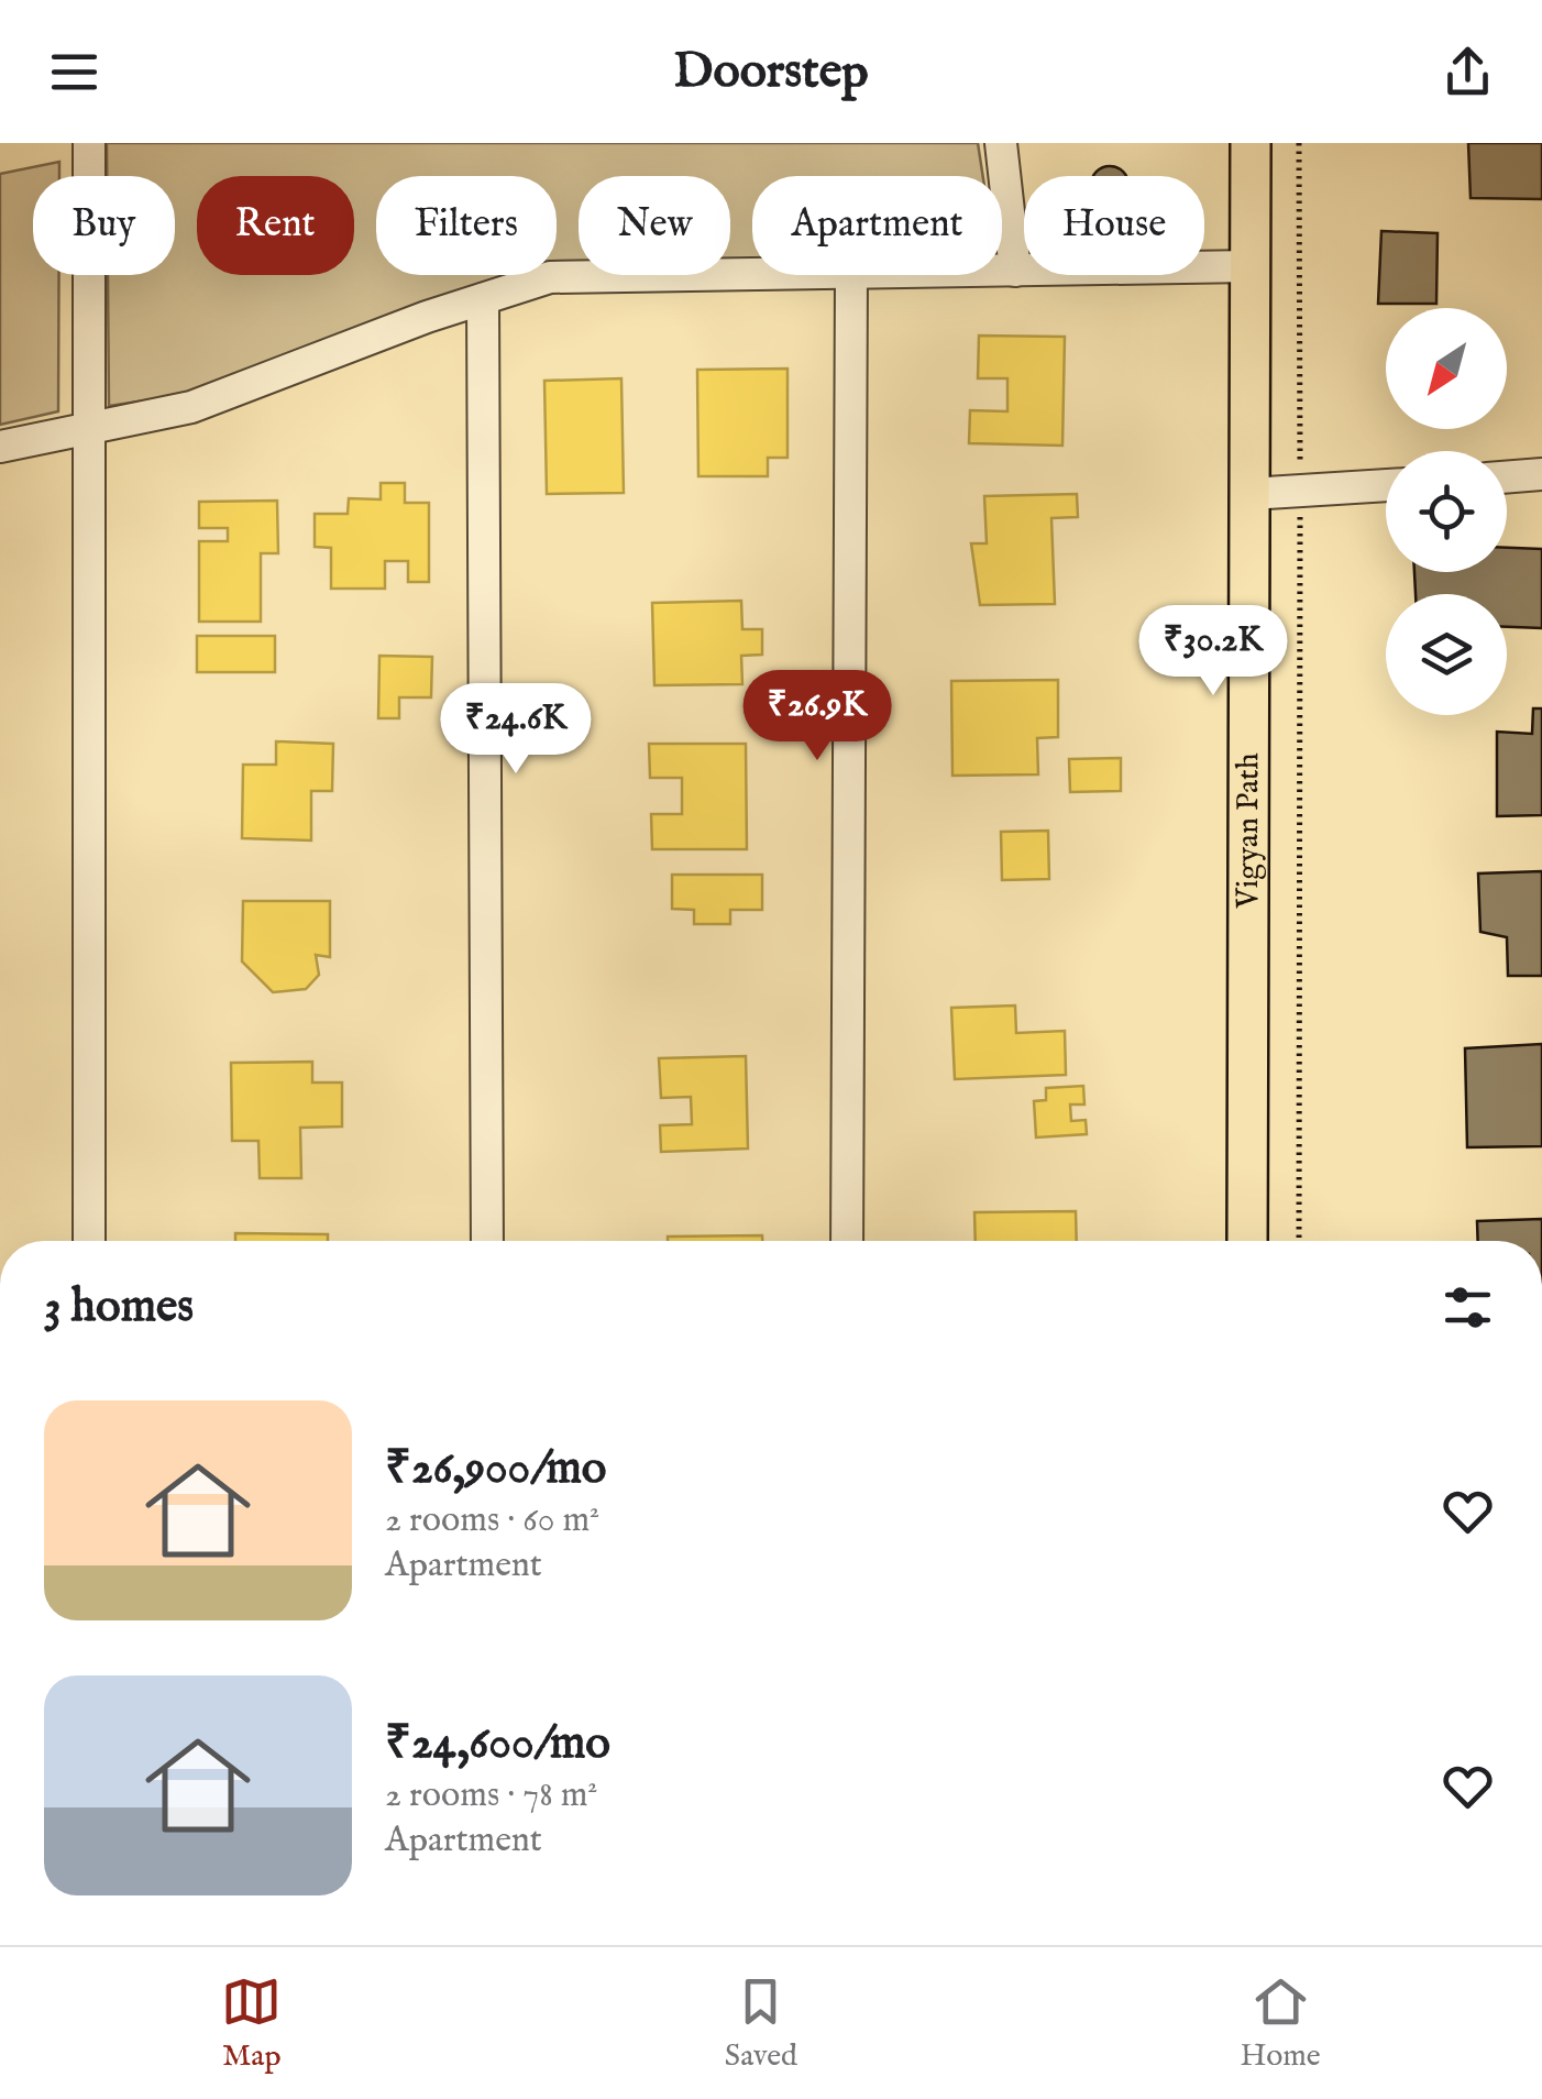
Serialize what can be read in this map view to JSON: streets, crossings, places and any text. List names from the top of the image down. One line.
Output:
{"streets":{"main road":["Vigyan Path"]},"north":"bottom left","page":{"header":"Doorstep","chip":["Buy","Rent","Filters","New","Apartment","House"],"price":["₹30.2K","₹26.9K","₹24.6K"],"heading":"3 homes","list":[{"name":"₹26,900/mo","note":"2 rooms · 60 m² · Apartment"},{"name":"₹24,600/mo","note":"2 rooms · 78 m² · Apartment"}],"tabs":["Map","Saved","Home"]}}
